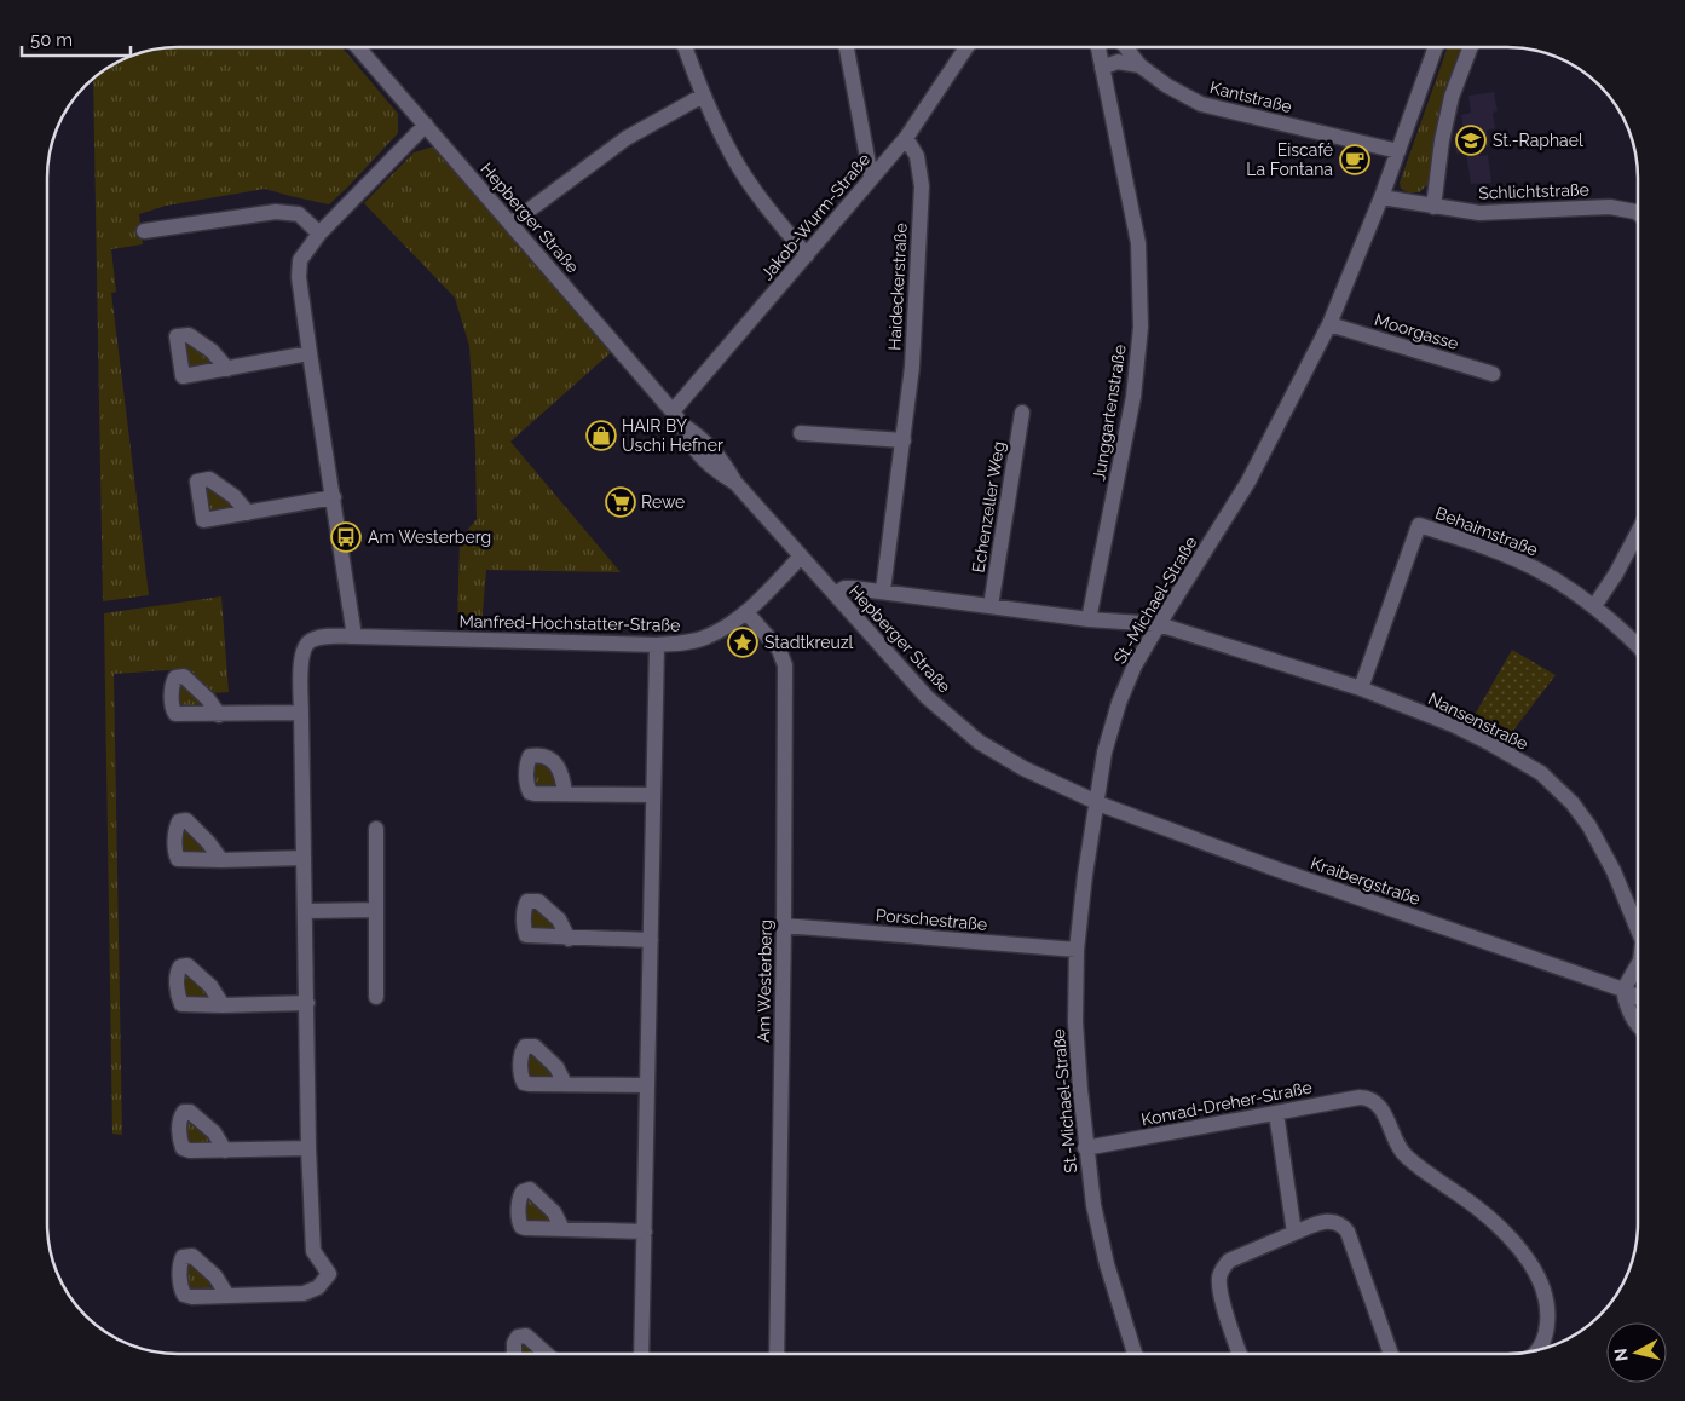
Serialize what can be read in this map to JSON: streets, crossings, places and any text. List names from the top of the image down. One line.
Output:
{"streets":{"street":["Kantstraße","Schlichtstraße","Jakob-Wurm-Straße","Hepberger Straße","Haideckerstraße","Moorgasse","Junggartenstraße","Echenzeller Weg","Behaimstraße","St.-Michael-Straße","Manfred-Hochstatter-Straße","Nansenstraße","Kraibergstraße","Porschestraße","Am Westerberg","Konrad-Dreher-Straße"]},"crossings":[["Kantstraße","St.-Michael-Straße"],["Schlichtstraße","St.-Michael-Straße"],["Jakob-Wurm-Straße","Hepberger Straße"],["Jakob-Wurm-Straße","Haideckerstraße"],["Hepberger Straße","St.-Michael-Straße"],["Hepberger Straße","Manfred-Hochstatter-Straße"],["Hepberger Straße","Kraibergstraße"],["Moorgasse","St.-Michael-Straße"],["Behaimstraße","Nansenstraße"],["St.-Michael-Straße","Nansenstraße"],["St.-Michael-Straße","Kraibergstraße"],["St.-Michael-Straße","Porschestraße"],["St.-Michael-Straße","Konrad-Dreher-Straße"],["Manfred-Hochstatter-Straße","Am Westerberg"],["Nansenstraße","Kraibergstraße"],["Porschestraße","Am Westerberg"]],"places":{"school or university":["St.-Raphael"],"cafe":["Eiscafé La Fontana"],"shop":["HAIR BY Uschi Hefner"],"supermarket":["Rewe"],"bus stop":["Am Westerberg"],"place":["Stadtkreuzl"]},"scale_bar":"50 m","north":"left"}
